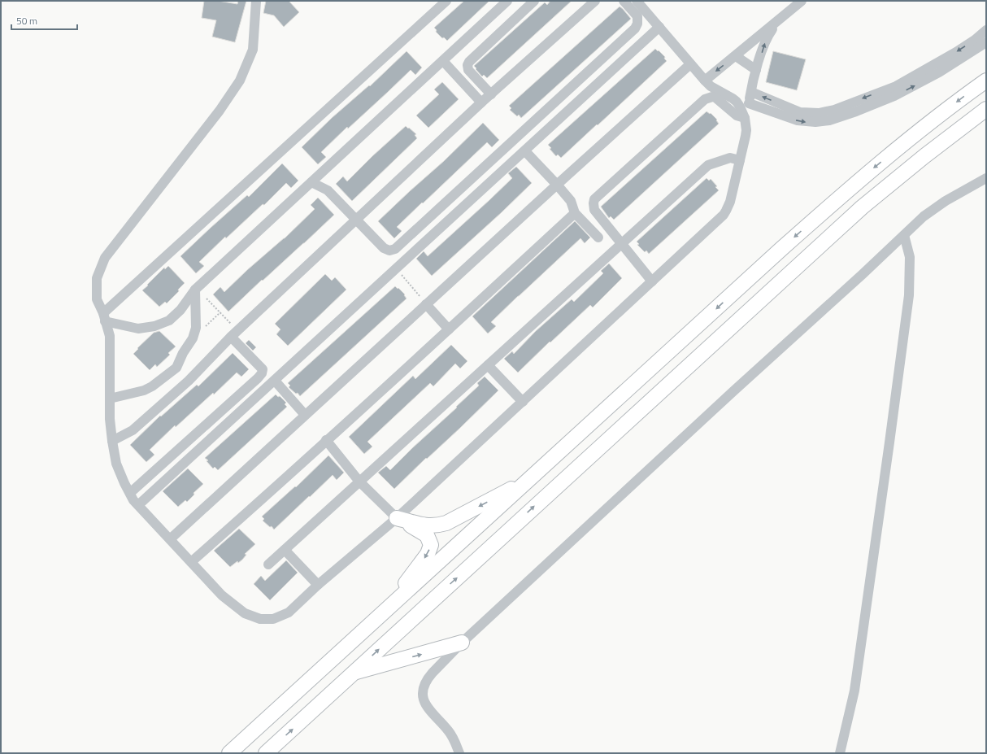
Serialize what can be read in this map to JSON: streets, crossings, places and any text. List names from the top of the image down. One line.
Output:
{"scale_bar":"50 m"}
